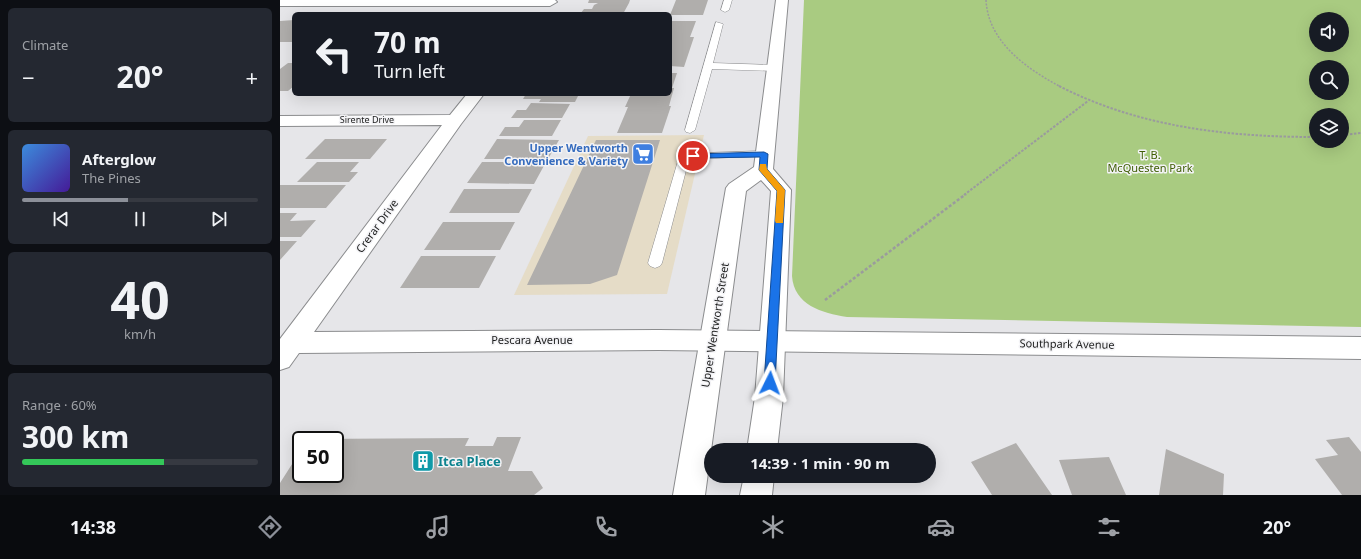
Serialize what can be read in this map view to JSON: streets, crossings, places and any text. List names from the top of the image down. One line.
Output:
{"streets":{"street":["Sirente Drive","Crerar Drive","Upper Wentworth Street","Pescara Avenue","Southpark Avenue"]},"crossings":[["Sirente Drive","Crerar Drive"],["Crerar Drive","Pescara Avenue"],["Upper Wentworth Street","Pescara Avenue"],["Pescara Avenue","Southpark Avenue"]],"parks":["T. B. McQuesten Park"],"places":{"supermarket":["Upper Wentworth Convenience & Variety"],"building":["Itca Place"]},"page":{"tile":["Climate",["40","km/h"],["Range · 60%","300 km"]],"turn":["70 m","Turn left"],"heat":["−","20°","+"],"song":["Afterglow","The Pines"],"limit":"50","trip":"14:39 · 1 min · 90 m","tabs":["14:38","20°"]}}
